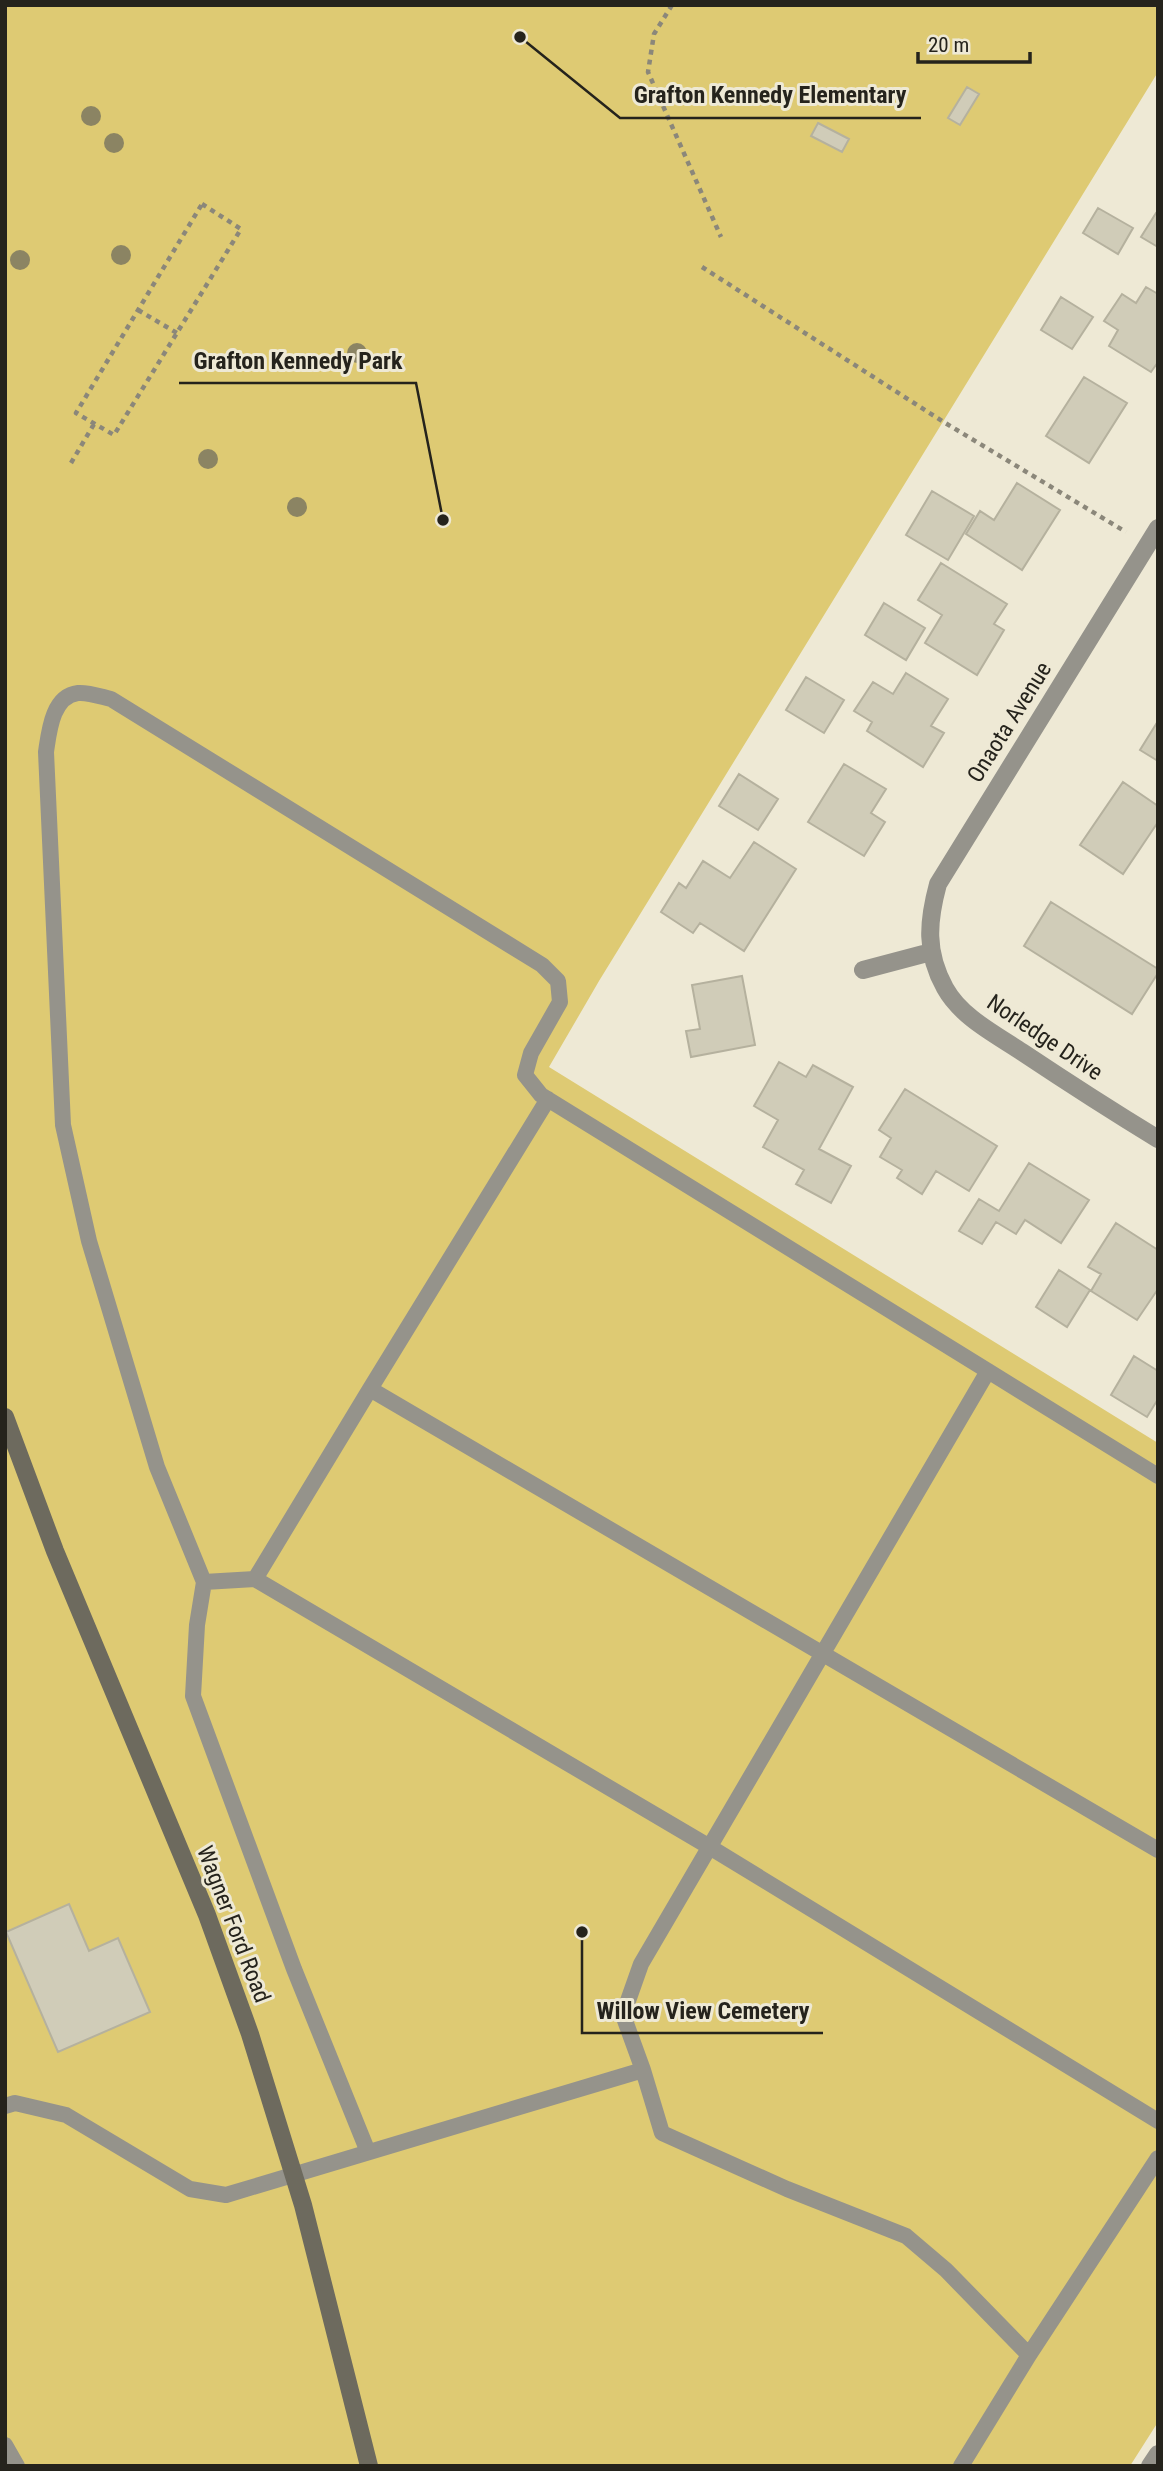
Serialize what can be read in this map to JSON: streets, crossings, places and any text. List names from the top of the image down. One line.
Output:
{"streets":{"main road":["Wagner Ford Road"],"street":["Onaota Avenue","Norledge Drive"]},"crossings":[["Onaota Avenue","Norledge Drive"]],"places":["Grafton Kennedy Elementary","Grafton Kennedy Park","Willow View Cemetery"],"scale_bar":"20 m"}
